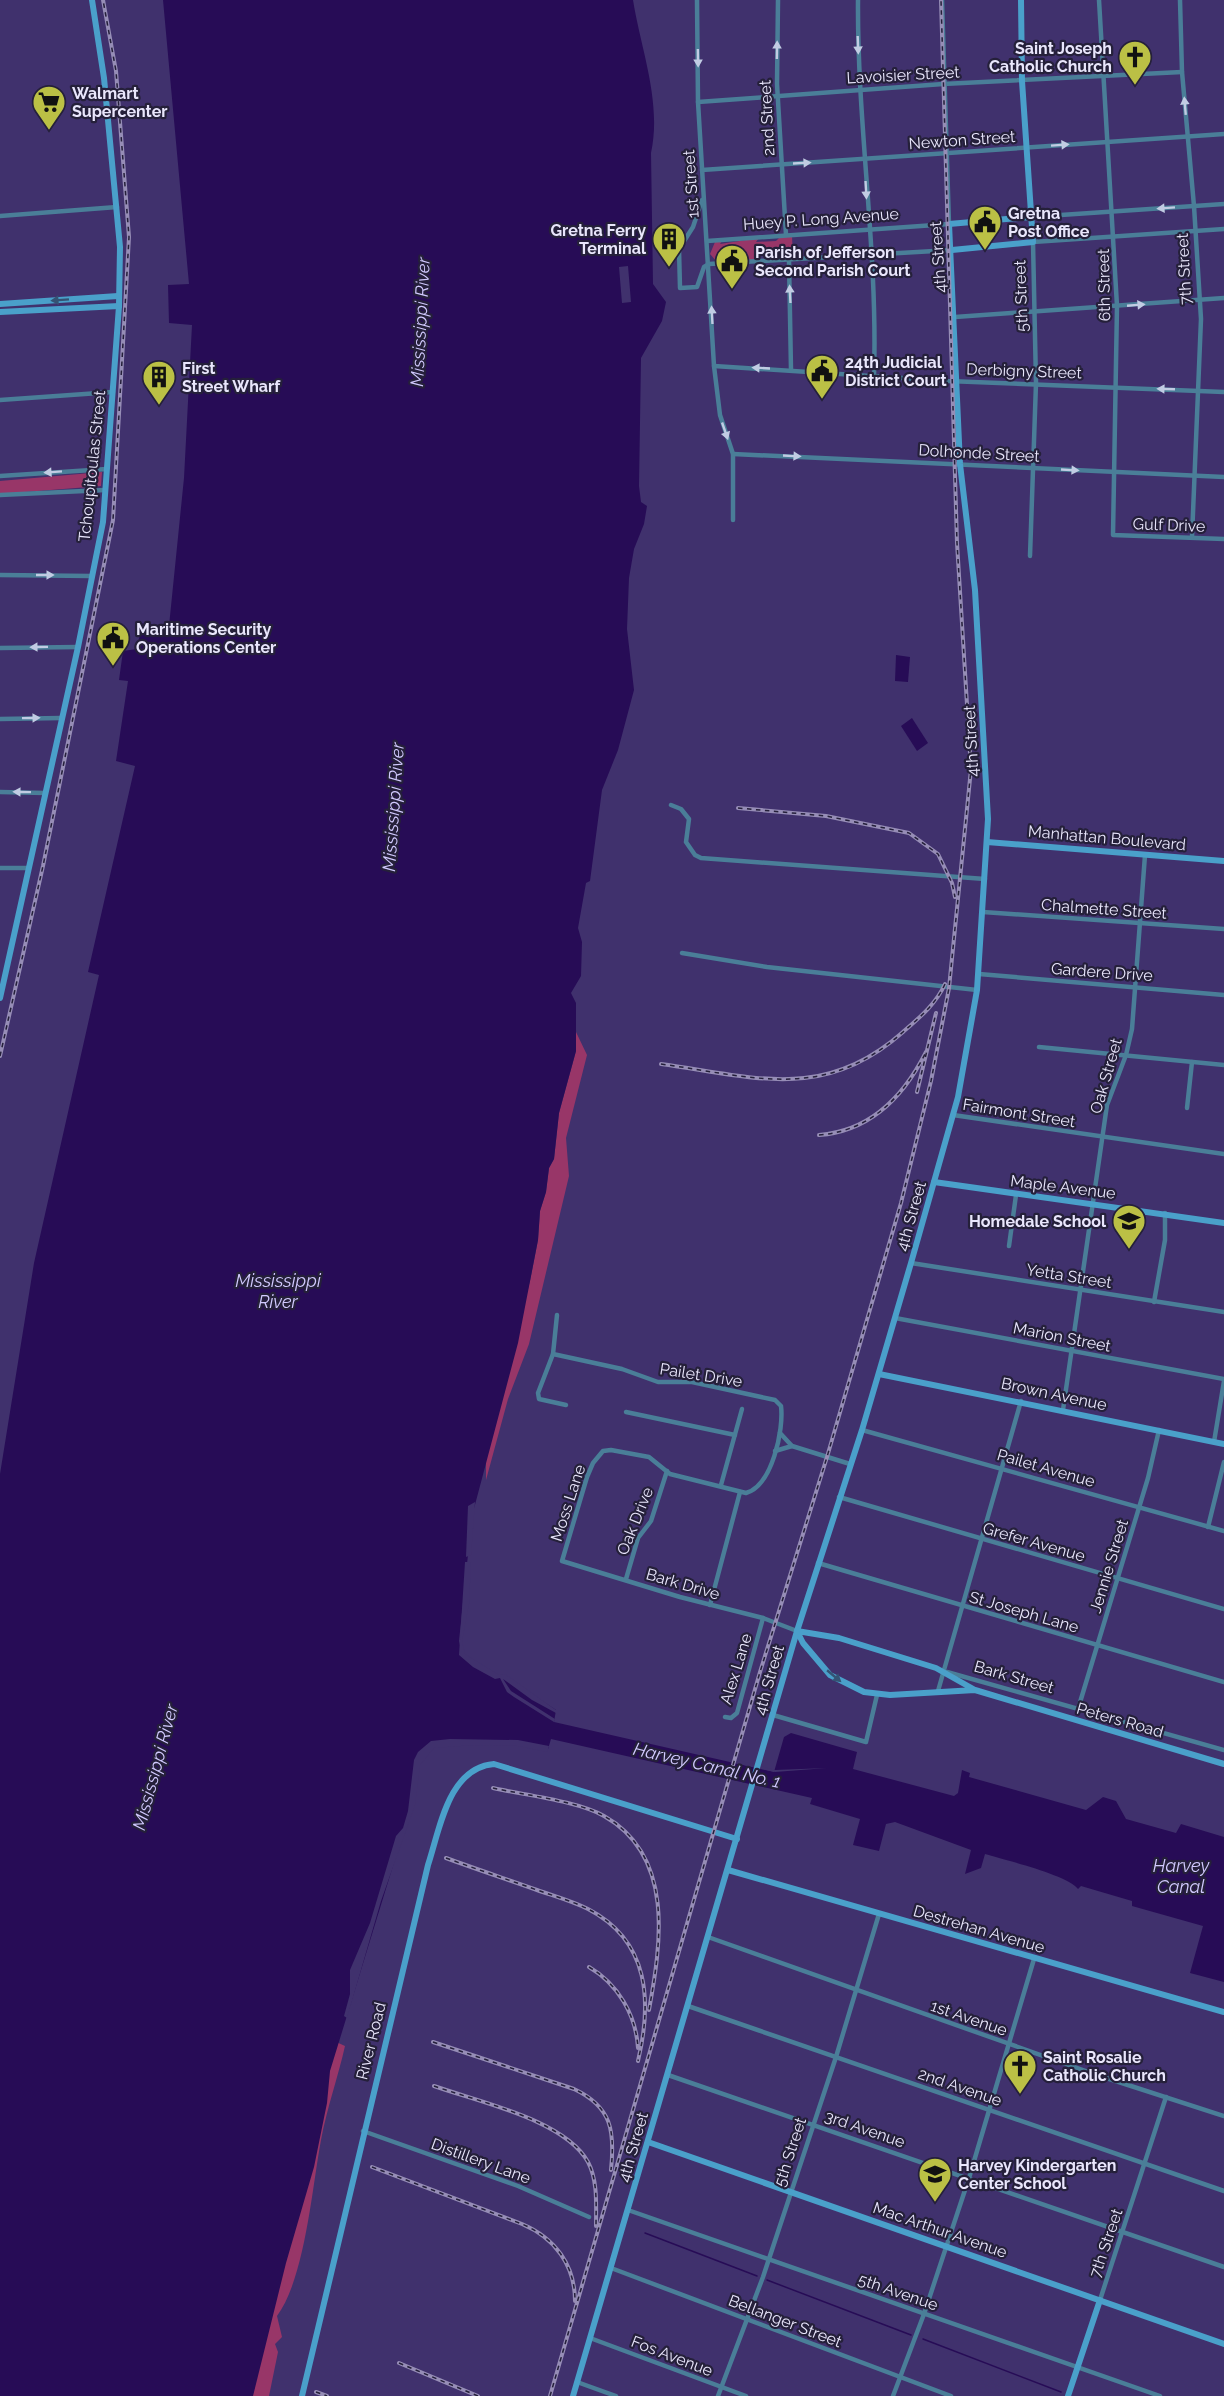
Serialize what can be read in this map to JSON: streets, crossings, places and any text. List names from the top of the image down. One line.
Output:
{"streets":{"main road":["Huey P. Long Avenue","4th Street","7th Street","5th Street","Tchoupitoulas Street","Manhattan Boulevard","Maple Avenue","Brown Avenue","Bark Street","Peters Road","Destrehan Avenue","River Road","Mac Arthur Avenue"],"street":["Lavoisier Street","2nd Street","Newton Street","1st Street","6th Street","Derbigny Street","Dolhonde Street","Gulf Drive","Chalmette Street","Gardere Drive","Oak Street","Fairmont Street","Yetta Street","Marion Street","Pailet Drive","Pailet Avenue","Moss Lane","Oak Drive","Grefer Avenue","Jennie Street","Bark Drive","St Joseph Lane","Alex Lane","1st Avenue","2nd Avenue","3rd Avenue","Distillery Lane","5th Avenue","Bellanger Street","Fos Avenue"]},"crossings":[["Lavoisier Street","2nd Street"],["Lavoisier Street","1st Street"],["Lavoisier Street","4th Street"],["Lavoisier Street","7th Street"],["Lavoisier Street","6th Street"],["Lavoisier Street","5th Street"],["2nd Street","Newton Street"],["2nd Street","Huey P. Long Avenue"],["Newton Street","1st Street"],["Newton Street","4th Street"],["Newton Street","7th Street"],["Newton Street","6th Street"],["Newton Street","5th Street"],["1st Street","Huey P. Long Avenue"],["1st Street","Derbigny Street"],["1st Street","Dolhonde Street"],["Huey P. Long Avenue","4th Street"],["Huey P. Long Avenue","7th Street"],["Huey P. Long Avenue","6th Street"],["Huey P. Long Avenue","5th Street"],["4th Street","Derbigny Street"],["4th Street","Dolhonde Street"],["4th Street","Manhattan Boulevard"],["4th Street","Chalmette Street"],["4th Street","Gardere Drive"],["4th Street","Fairmont Street"],["4th Street","Maple Avenue"],["4th Street","Yetta Street"],["4th Street","Marion Street"],["4th Street","Brown Avenue"],["4th Street","Pailet Avenue"],["4th Street","Grefer Avenue"],["4th Street","Bark Drive"],["4th Street","St Joseph Lane"],["4th Street","Bark Street"],["4th Street","Peters Road"],["4th Street","Destrehan Avenue"],["4th Street","1st Avenue"],["4th Street","River Road"],["4th Street","2nd Avenue"],["4th Street","3rd Avenue"],["4th Street","Mac Arthur Avenue"],["4th Street","5th Avenue"],["4th Street","Bellanger Street"],["4th Street","Fos Avenue"],["7th Street","Derbigny Street"],["7th Street","Dolhonde Street"],["7th Street","Gulf Drive"],["7th Street","1st Avenue"],["7th Street","2nd Avenue"],["7th Street","3rd Avenue"],["7th Street","Mac Arthur Avenue"],["7th Street","5th Avenue"],["6th Street","Derbigny Street"],["6th Street","Dolhonde Street"],["6th Street","Gulf Drive"],["5th Street","Derbigny Street"],["5th Street","Dolhonde Street"],["5th Street","Destrehan Avenue"],["5th Street","1st Avenue"],["5th Street","2nd Avenue"],["5th Street","3rd Avenue"],["5th Street","Mac Arthur Avenue"],["5th Street","5th Avenue"],["5th Street","Bellanger Street"],["5th Street","Fos Avenue"],["Manhattan Boulevard","Oak Street"],["Chalmette Street","Oak Street"],["Gardere Drive","Oak Street"],["Oak Street","Fairmont Street"],["Oak Street","Maple Avenue"],["Oak Street","Yetta Street"],["Oak Street","Marion Street"],["Oak Street","Brown Avenue"],["Brown Avenue","Jennie Street"],["Pailet Avenue","Jennie Street"],["Moss Lane","Oak Drive"],["Moss Lane","Bark Drive"],["Oak Drive","Bark Drive"],["Grefer Avenue","Jennie Street"],["Jennie Street","St Joseph Lane"],["Jennie Street","Bark Street"],["Bark Drive","Alex Lane"],["Bark Drive","Bark Street"],["Bark Drive","Peters Road"],["Bark Street","Peters Road"],["River Road","Distillery Lane"]],"one_way":["2nd Street","Dolhonde Street"],"water":["Mississippi River","Harvey Canal No. 1","Harvey Canal"],"places":{"church":["Saint Joseph Catholic Church","Saint Rosalie Catholic Church"],"supermarket":["Walmart Supercenter"],"public building":["Gretna Post Office","Parish of Jefferson Second Parish Court","24th Judicial District Court","Maritime Security Operations Center"],"building":["Gretna Ferry Terminal","First Street Wharf"],"school or university":["Homedale School","Harvey Kindergarten Center School"]}}
